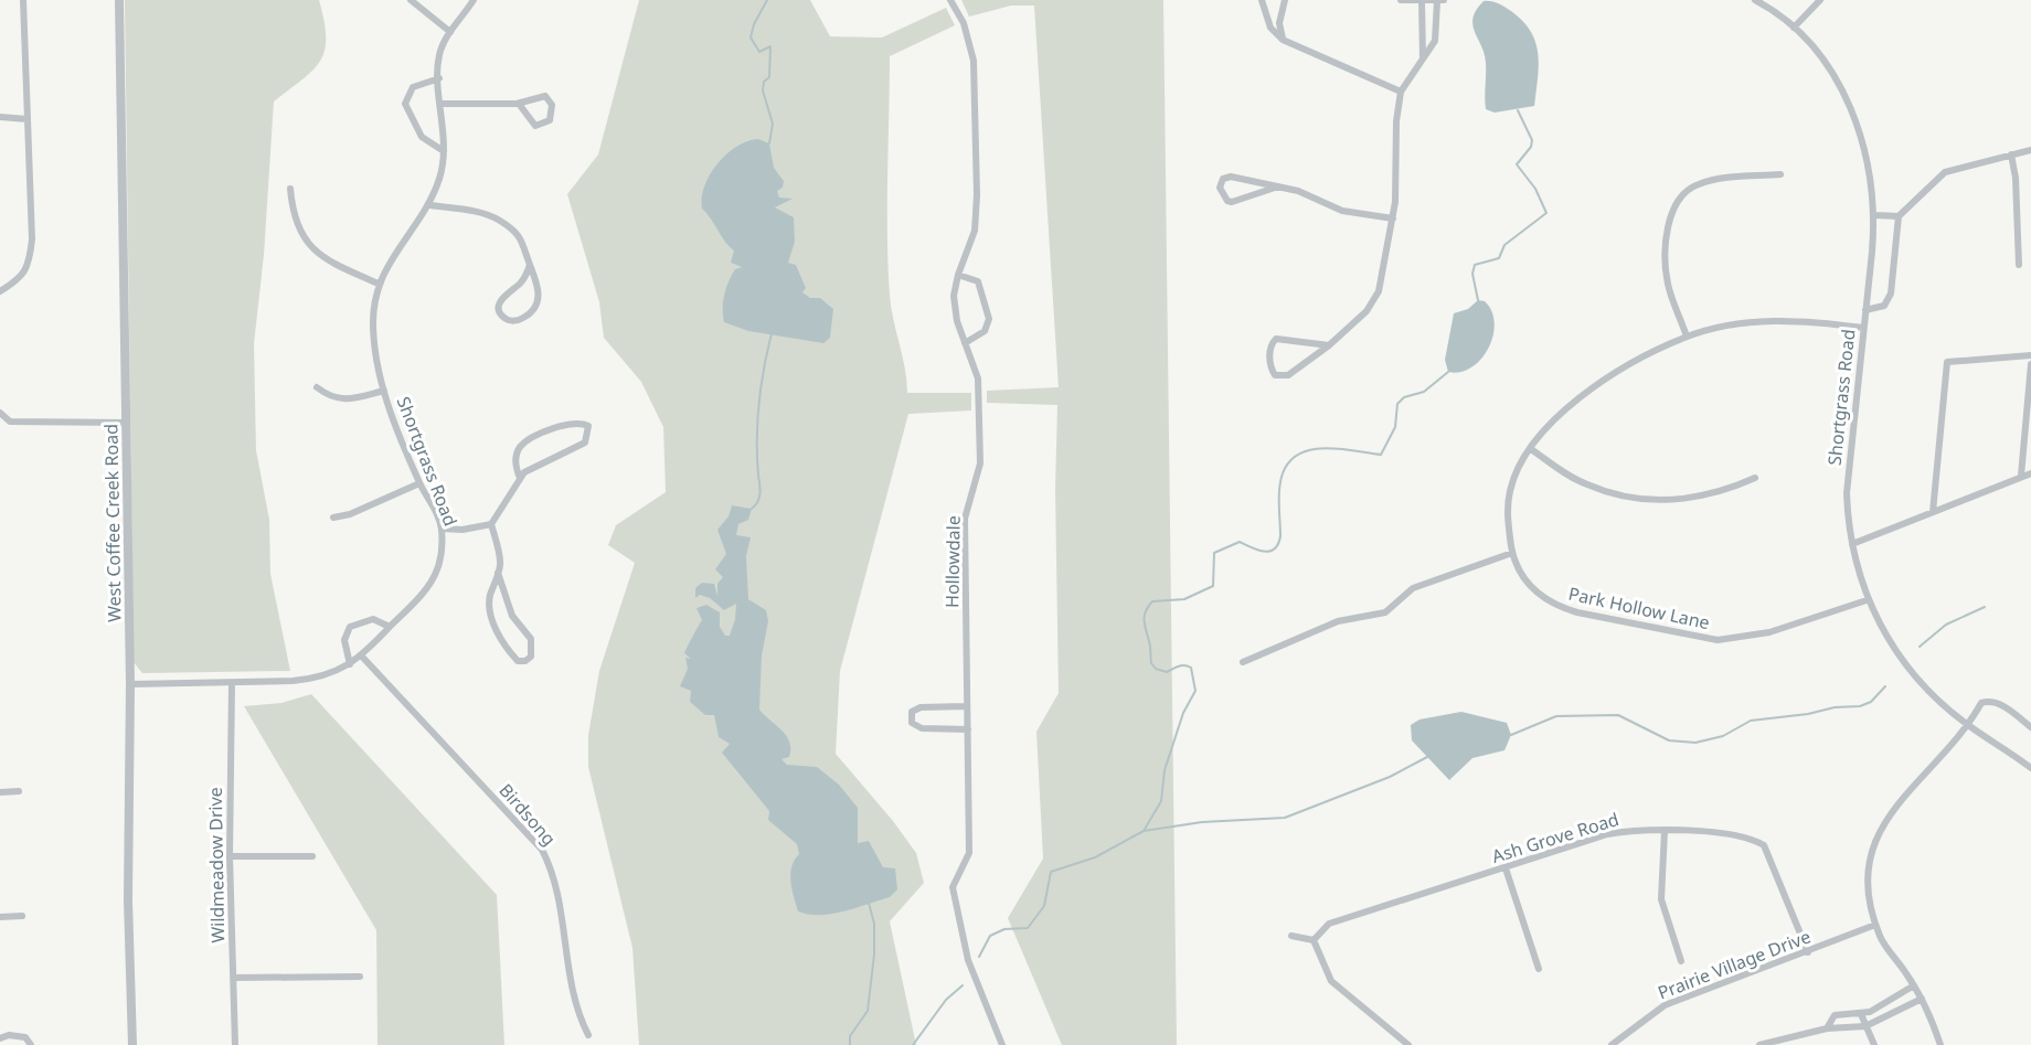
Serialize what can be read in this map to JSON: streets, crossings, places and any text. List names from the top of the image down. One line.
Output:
{"streets":{"street":["Shortgrass Road","West Coffee Creek Road","Hollowdale","Park Hollow Lane","Birdsong","Ash Grove Road","Wildmeadow Drive","Prairie Village Drive"]},"crossings":[["Shortgrass Road","West Coffee Creek Road"],["Shortgrass Road","Park Hollow Lane"],["Shortgrass Road","Birdsong"],["Shortgrass Road","Wildmeadow Drive"],["Ash Grove Road","Prairie Village Drive"]]}
